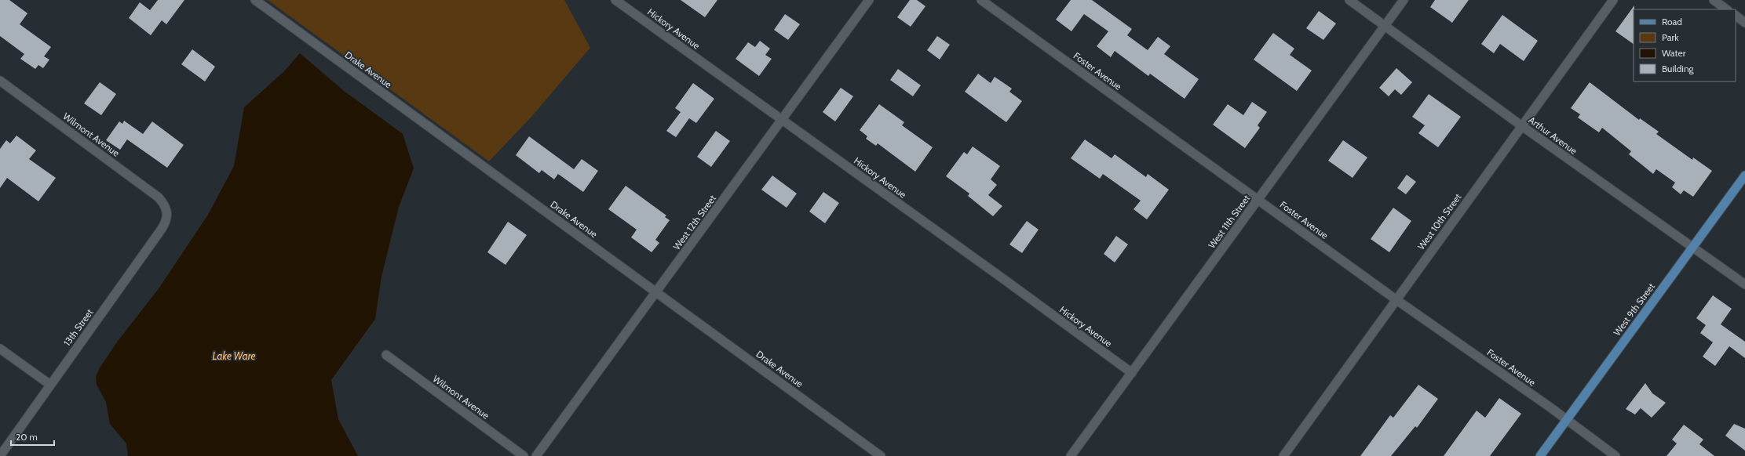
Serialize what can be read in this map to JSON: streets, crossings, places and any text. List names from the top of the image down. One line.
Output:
{"streets":{"main road":["West 9th Street"],"street":["Hickory Avenue","Drake Avenue","Foster Avenue","Wilmont Avenue","Arthur Avenue","West 11th Street","West 10th Street","West 12th Street","13th Street"]},"crossings":[["Hickory Avenue","West 11th Street"],["Hickory Avenue","West 12th Street"],["Drake Avenue","West 12th Street"],["Foster Avenue","West 11th Street"],["Foster Avenue","West 10th Street"],["Foster Avenue","West 9th Street"],["Wilmont Avenue","13th Street"],["Arthur Avenue","West 11th Street"],["Arthur Avenue","West 10th Street"],["Arthur Avenue","West 9th Street"]],"water":["Lake Ware"],"legend":["Road","Park","Water","Building"],"scale_bar":"20 m"}
